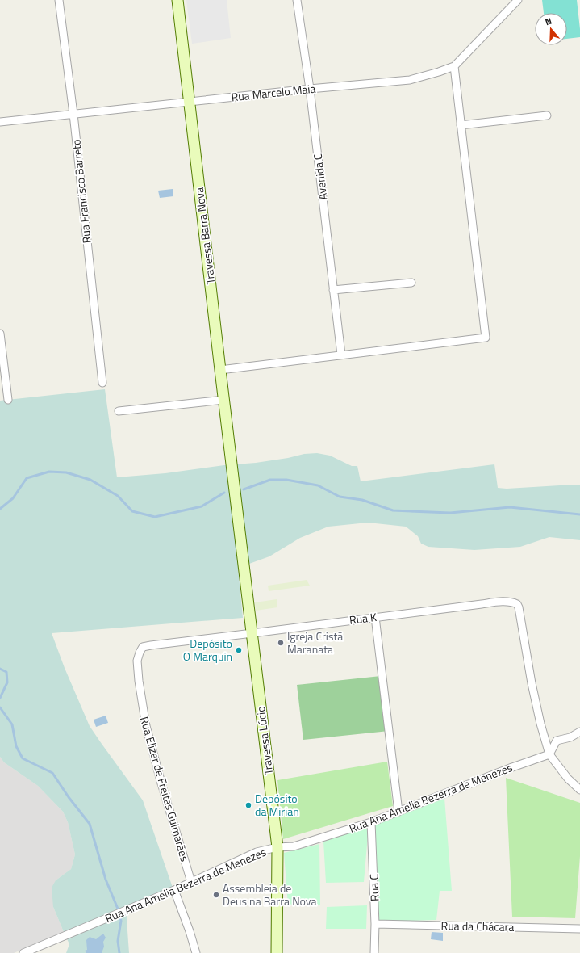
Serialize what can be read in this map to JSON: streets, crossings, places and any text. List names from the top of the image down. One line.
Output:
{"streets":{"street":["Rua Marcelo Maia","Avenida C","Rua Francisco Barreto","Travessa Barra Nova","Rua K","Travessa Lúcio","Rua Elizer de Freitas Guimarães","Rua Ana Amelia Bezerra de Menezes","Rua C","Rua da Chácara"]},"crossings":[["Rua Marcelo Maia","Avenida C"],["Rua Marcelo Maia","Rua Francisco Barreto"],["Rua Marcelo Maia","Travessa Barra Nova"],["Travessa Barra Nova","Travessa Lúcio"],["Rua K","Travessa Lúcio"],["Rua K","Rua Elizer de Freitas Guimarães"],["Rua K","Rua Ana Amelia Bezerra de Menezes"],["Travessa Lúcio","Rua Ana Amelia Bezerra de Menezes"],["Rua Elizer de Freitas Guimarães","Rua Ana Amelia Bezerra de Menezes"],["Rua Ana Amelia Bezerra de Menezes","Rua C"],["Rua C","Rua da Chácara"]],"places":["Igreja Cristã Maranata","Depósito O Marquin","Depósito da Mirian","Assembleia de Deus na Barra Nova"],"north":"top"}
